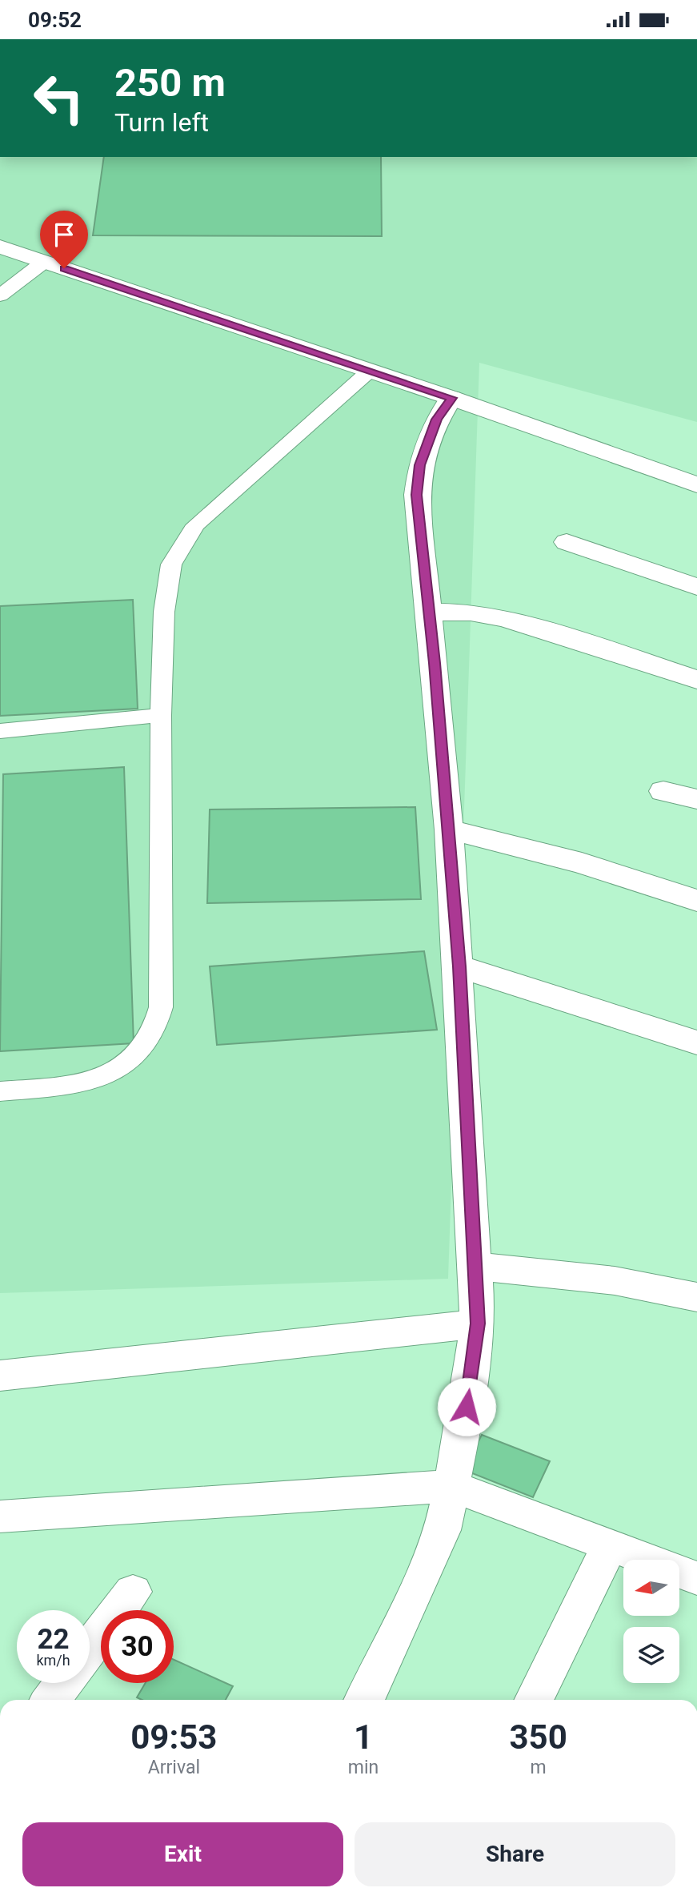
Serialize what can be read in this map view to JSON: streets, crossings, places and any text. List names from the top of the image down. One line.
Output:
{"north":"left","page":{"status":"09:52","turn":["250 m","Turn left"],"speed":"22 km/h","limit":"30","eta":["09:53","Arrival","1","min","350","m"],"buttons":["Exit","Share"]}}
